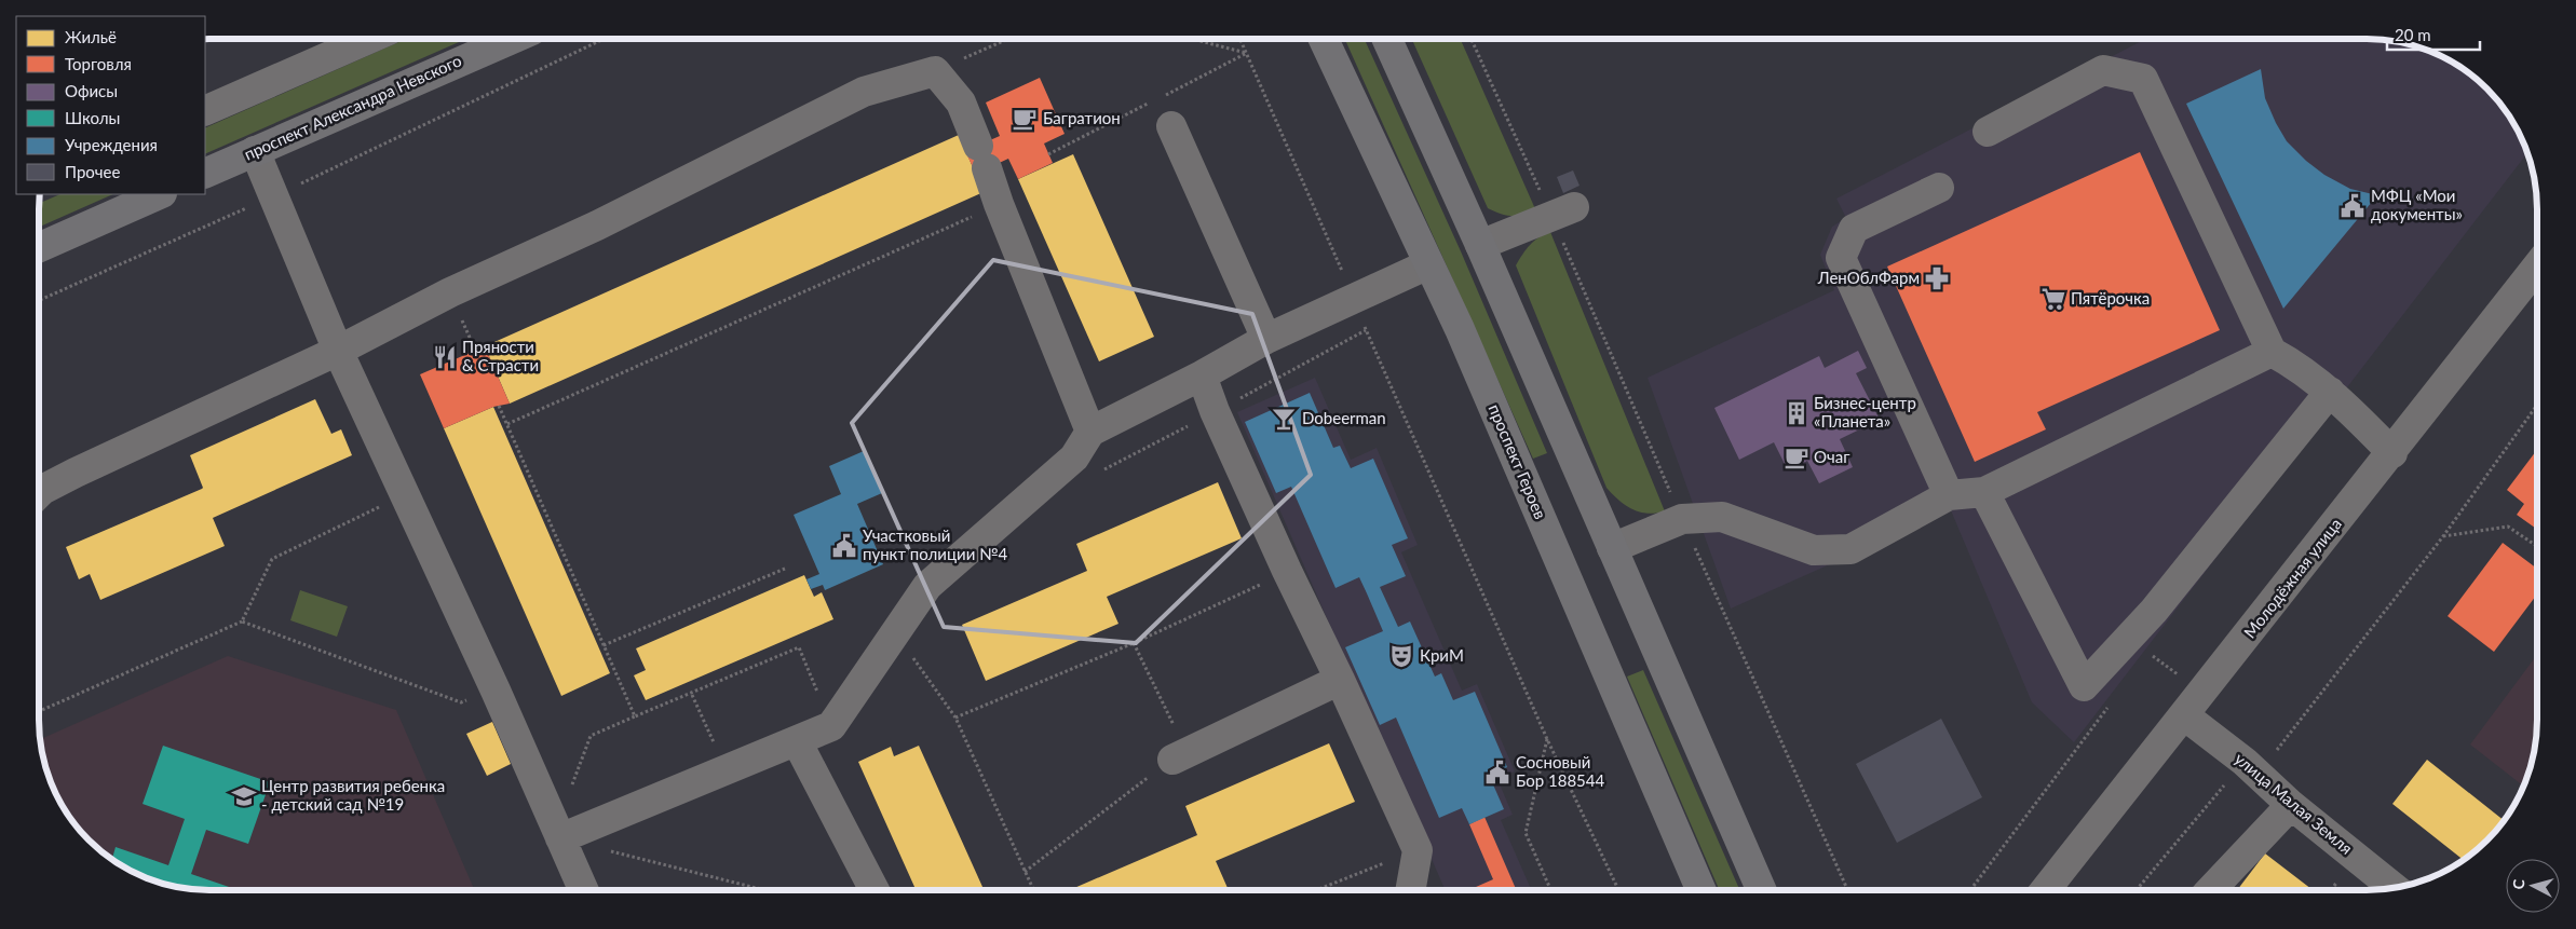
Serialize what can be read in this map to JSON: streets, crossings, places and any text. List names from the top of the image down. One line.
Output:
{"streets":{"main road":["проспект Александра Невского","проспект Героев"],"street":["Молодёжная улица","улица Малая Земля"]},"crossings":[["Молодёжная улица","улица Малая Земля"]],"places":{"cafe":["Багратион","Очаг"],"public building":["МФЦ «Мои документы»","Участковый пункт полиции №4","Сосновый Бор 188544"],"pharmacy":["ЛенОблФарм"],"supermarket":["Пятёрочка"],"restaurant":["Пряности & Страсти"],"building":["Бизнес-центр «Планета»"],"bar":["Dobeerman"],"theatre":["КриМ"],"school or university":["Центр развития ребенка - детский сад №19"]},"legend":["Жильё","Торговля","Офисы","Школы","Учреждения","Прочее"],"scale_bar":"20 m","north":"left"}
